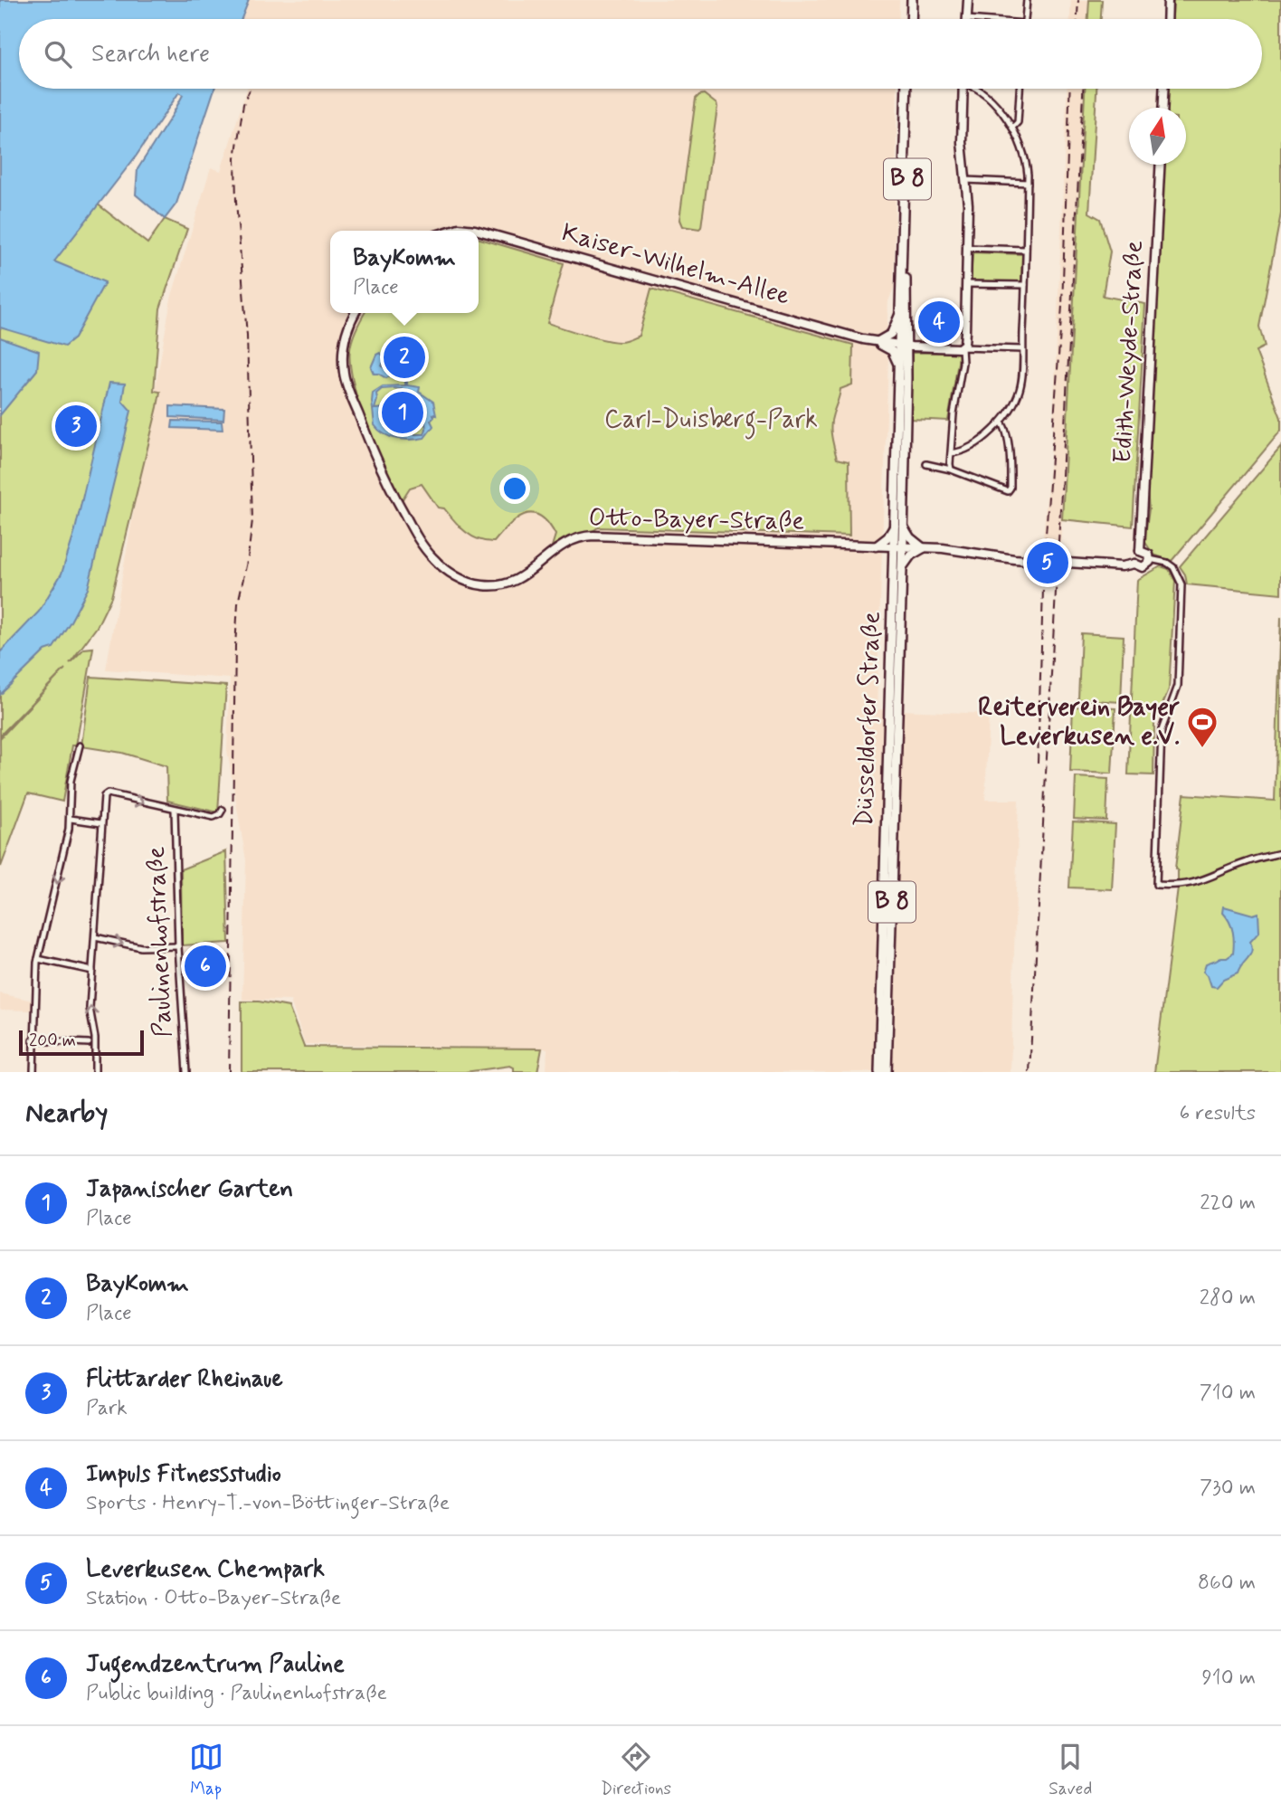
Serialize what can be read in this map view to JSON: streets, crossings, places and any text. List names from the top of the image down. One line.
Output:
{"streets":{"main road":["B 8","Düsseldorfer Straße"],"street":["Kaiser-Wilhelm-Allee","Edith-Weyde-Straße","Otto-Bayer-Straße","Paulinenhofstraße"]},"crossings":[["B 8","Kaiser-Wilhelm-Allee"],["B 8","Düsseldorfer Straße"],["Kaiser-Wilhelm-Allee","Düsseldorfer Straße"],["Edith-Weyde-Straße","Otto-Bayer-Straße"],["Otto-Bayer-Straße","Düsseldorfer Straße"]],"parks":["Carl-Duisberg-Park"],"places":{"sports":["Reiterverein Bayer Leverkusen e.V."]},"scale_bar":"200 m","north":"top","page":{"search":"Search here","popup":["BayKomm","Place"],"pins":["4","2","1","3","5","6"],"scale":"200 m","heading":["Nearby","6 results"],"list":[{"mark":"1","name":"Japanischer Garten","note":"Place","value":"220 m"},{"mark":"2","name":"BayKomm","note":"Place","value":"280 m"},{"mark":"3","name":"Flittarder Rheinaue","note":"Park","value":"710 m"},{"mark":"4","name":"Impuls Fitnessstudio","note":"Sports · Henry-T.-von-Böttinger-Straße","value":"730 m"},{"mark":"5","name":"Leverkusen Chempark","note":"Station · Otto-Bayer-Straße","value":"860 m"},{"mark":"6","name":"Jugendzentrum Pauline","note":"Public building · Paulinenhofstraße","value":"910 m"}],"nav":["Map","Directions","Saved"]}}
